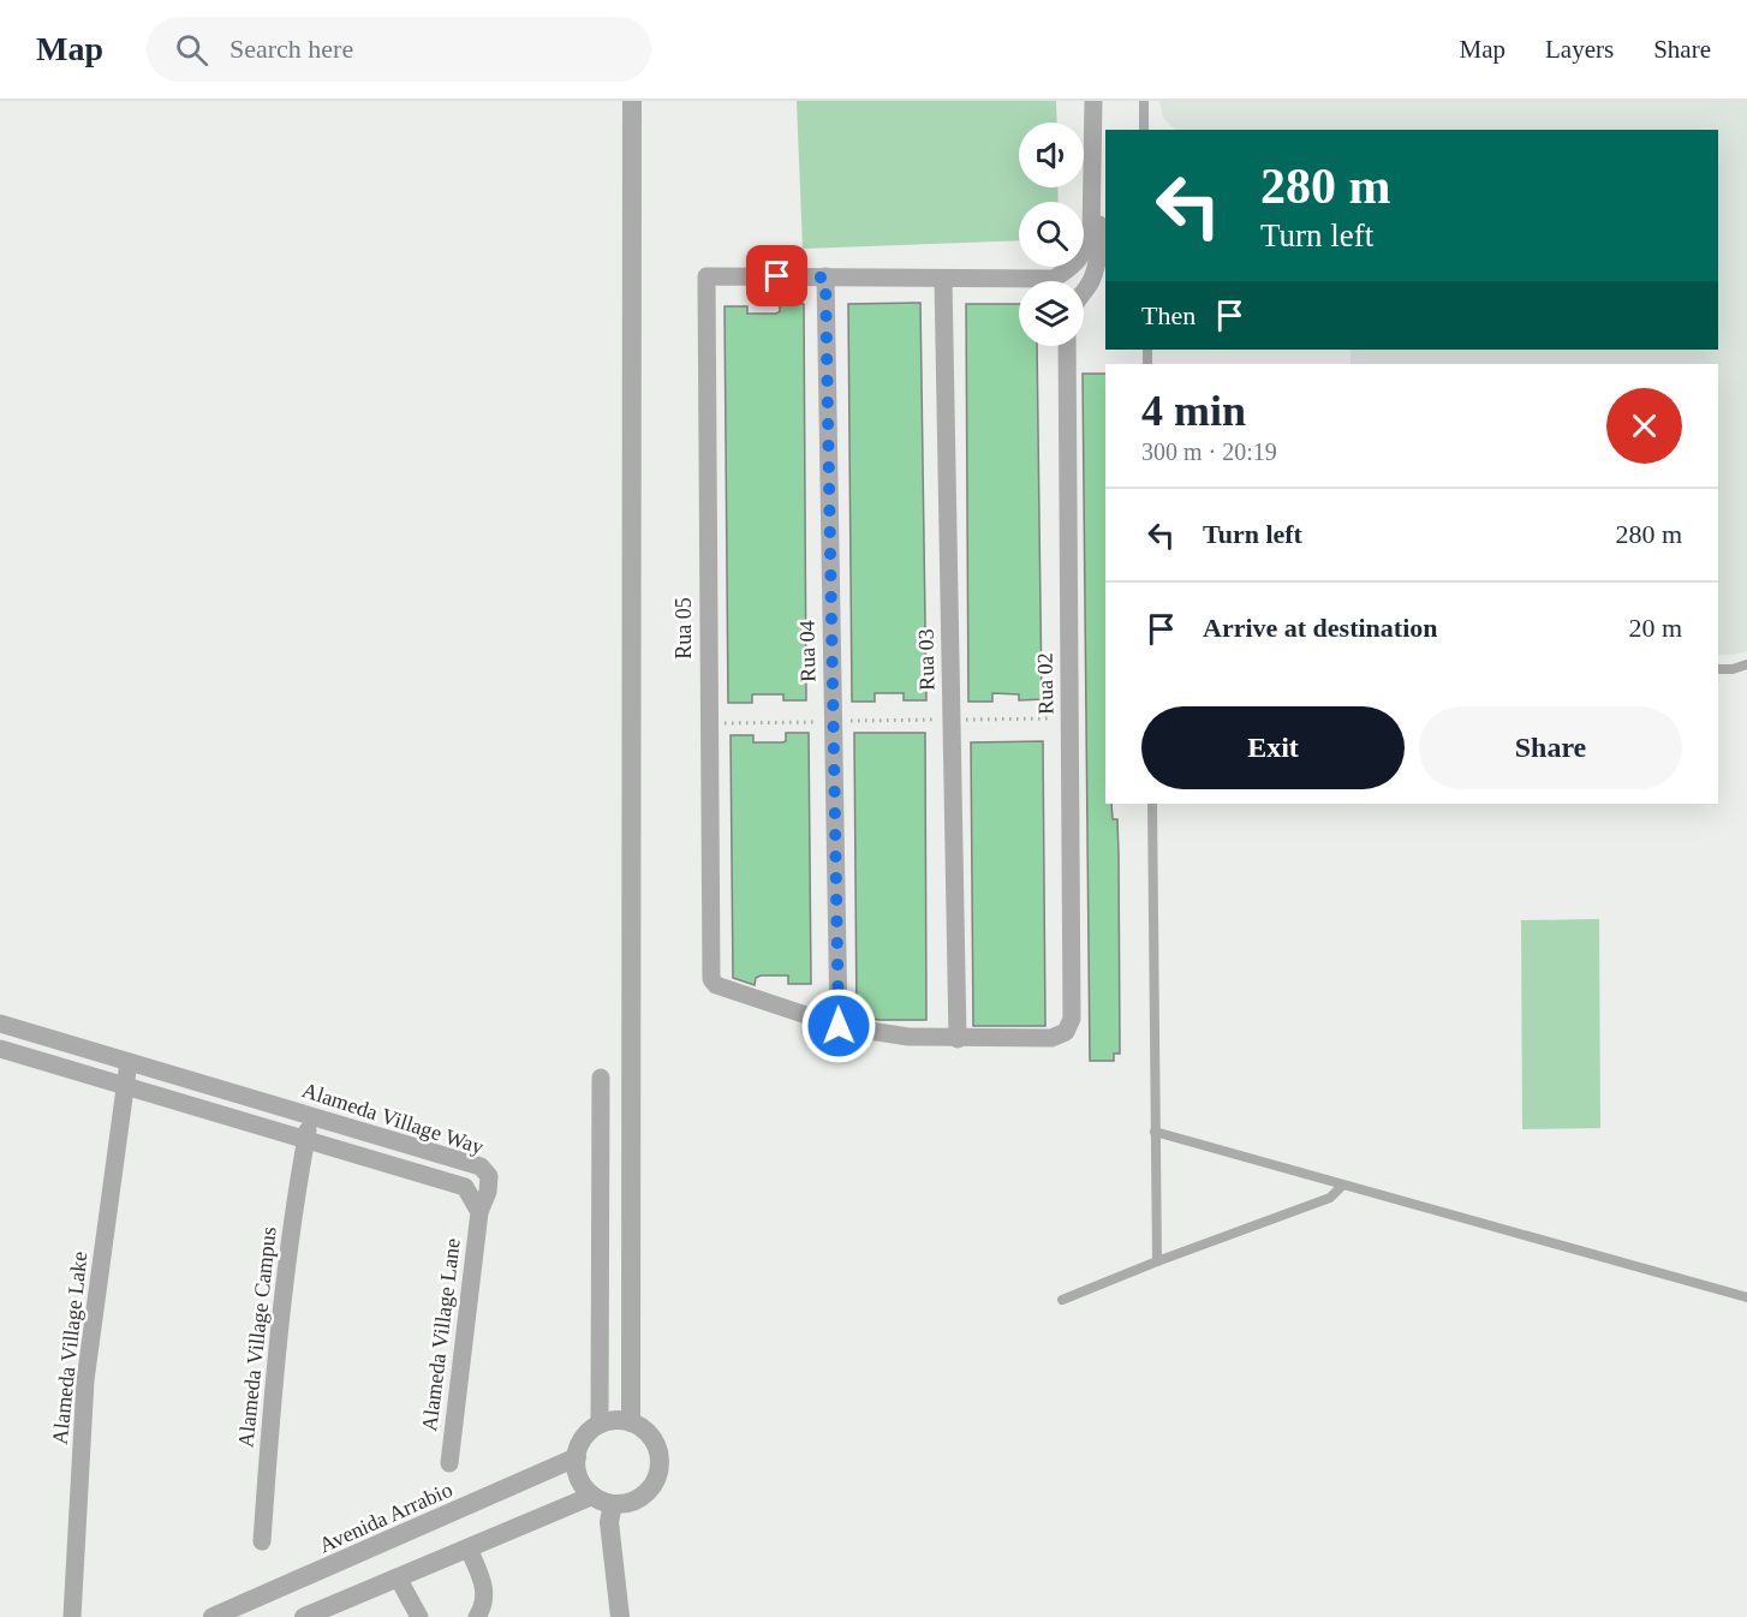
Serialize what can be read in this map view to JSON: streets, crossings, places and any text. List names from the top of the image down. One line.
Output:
{"streets":{"street":["Rua 05","Rua 04","Rua 03","Rua 02","Alameda Village Way","Alameda Village Lane","Alameda Village Campus","Alameda Village Lake","Avenida Arrabio"]},"crossings":[["Rua 05","Rua 04"],["Rua 03","Rua 02"],["Alameda Village Way","Alameda Village Lane"],["Alameda Village Way","Alameda Village Campus"],["Alameda Village Way","Alameda Village Lake"]],"page":{"header":"Map","search":"Search here","nav":["Map","Layers","Share"],"turn":["280 m","Turn left"],"then":"Then","heading":["4 min","300 m · 20:19"],"list":[{"name":"Turn left","value":"280 m"},{"name":"Arrive at destination","value":"20 m"}],"buttons":["Exit","Share"]}}
